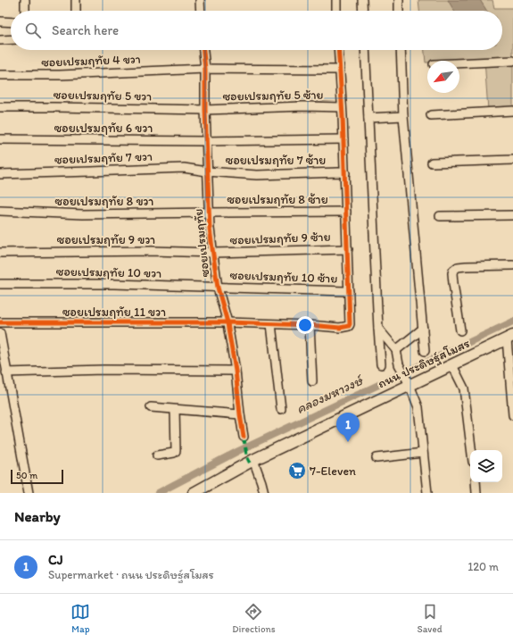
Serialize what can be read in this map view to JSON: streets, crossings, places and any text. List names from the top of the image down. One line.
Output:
{"streets":{"street":["ซอยเปรมฤทัย 4 ขวา","ซอยเปรมฤทัย 5 ขวา","ซอยเปรมฤทัย 5 ซ้าย","ซอยเปรมฤทัย 6 ขวา","ซอยเปรมฤทัย 7 ขวา","ซอยเปรมฤทัย 7 ซ้าย","ซอยเปรมฤทัย 8 ซ้าย","ซอยเปรมฤทัย 8 ขวา","ซอยเปรมฤทัย 9 ซ้าย","ซอยเปรมฤทัย 9 ขวา","ซอยเปรมฤทัย","ซอยเปรมฤทัย 10 ขวา","ซอยเปรมฤทัย 10 ซ้าย","ซอยเปรมฤทัย 11 ขวา","ถนน ประดิษฐ์สโมสร"]},"crossings":[["ซอยเปรมฤทัย 4 ขวา","ซอยเปรมฤทัย"],["ซอยเปรมฤทัย 5 ขวา","ซอยเปรมฤทัย 5 ซ้าย"],["ซอยเปรมฤทัย 5 ขวา","ซอยเปรมฤทัย"],["ซอยเปรมฤทัย 5 ซ้าย","ซอยเปรมฤทัย"],["ซอยเปรมฤทัย 6 ขวา","ซอยเปรมฤทัย 7 ซ้าย"],["ซอยเปรมฤทัย 6 ขวา","ซอยเปรมฤทัย"],["ซอยเปรมฤทัย 7 ขวา","ซอยเปรมฤทัย 7 ซ้าย"],["ซอยเปรมฤทัย 7 ขวา","ซอยเปรมฤทัย"],["ซอยเปรมฤทัย 7 ซ้าย","ซอยเปรมฤทัย"],["ซอยเปรมฤทัย 8 ซ้าย","ซอยเปรมฤทัย 8 ขวา"],["ซอยเปรมฤทัย 8 ซ้าย","ซอยเปรมฤทัย"],["ซอยเปรมฤทัย 8 ขวา","ซอยเปรมฤทัย"],["ซอยเปรมฤทัย 9 ซ้าย","ซอยเปรมฤทัย 9 ขวา"],["ซอยเปรมฤทัย 9 ซ้าย","ซอยเปรมฤทัย"],["ซอยเปรมฤทัย 9 ขวา","ซอยเปรมฤทัย"],["ซอยเปรมฤทัย","ซอยเปรมฤทัย 10 ขวา"],["ซอยเปรมฤทัย","ซอยเปรมฤทัย 10 ซ้าย"],["ซอยเปรมฤทัย","ซอยเปรมฤทัย 11 ขวา"],["ซอยเปรมฤทัย 10 ขวา","ซอยเปรมฤทัย 10 ซ้าย"],["ซอยเปรมฤทัย 10 ซ้าย","ซอยเปรมฤทัย 11 ขวา"]],"water":["คลองมหาวงษ์"],"places":{"supermarket":["7-Eleven"]},"scale_bar":"50 m","north":"bottom left","page":{"search":"Search here","pins":"1","scale":"50 m","heading":"Nearby","list":[{"mark":"1","name":"CJ","note":"Supermarket · ถนน ประดิษฐ์สโมสร","value":"120 m"}],"nav":["Map","Directions","Saved"]}}
